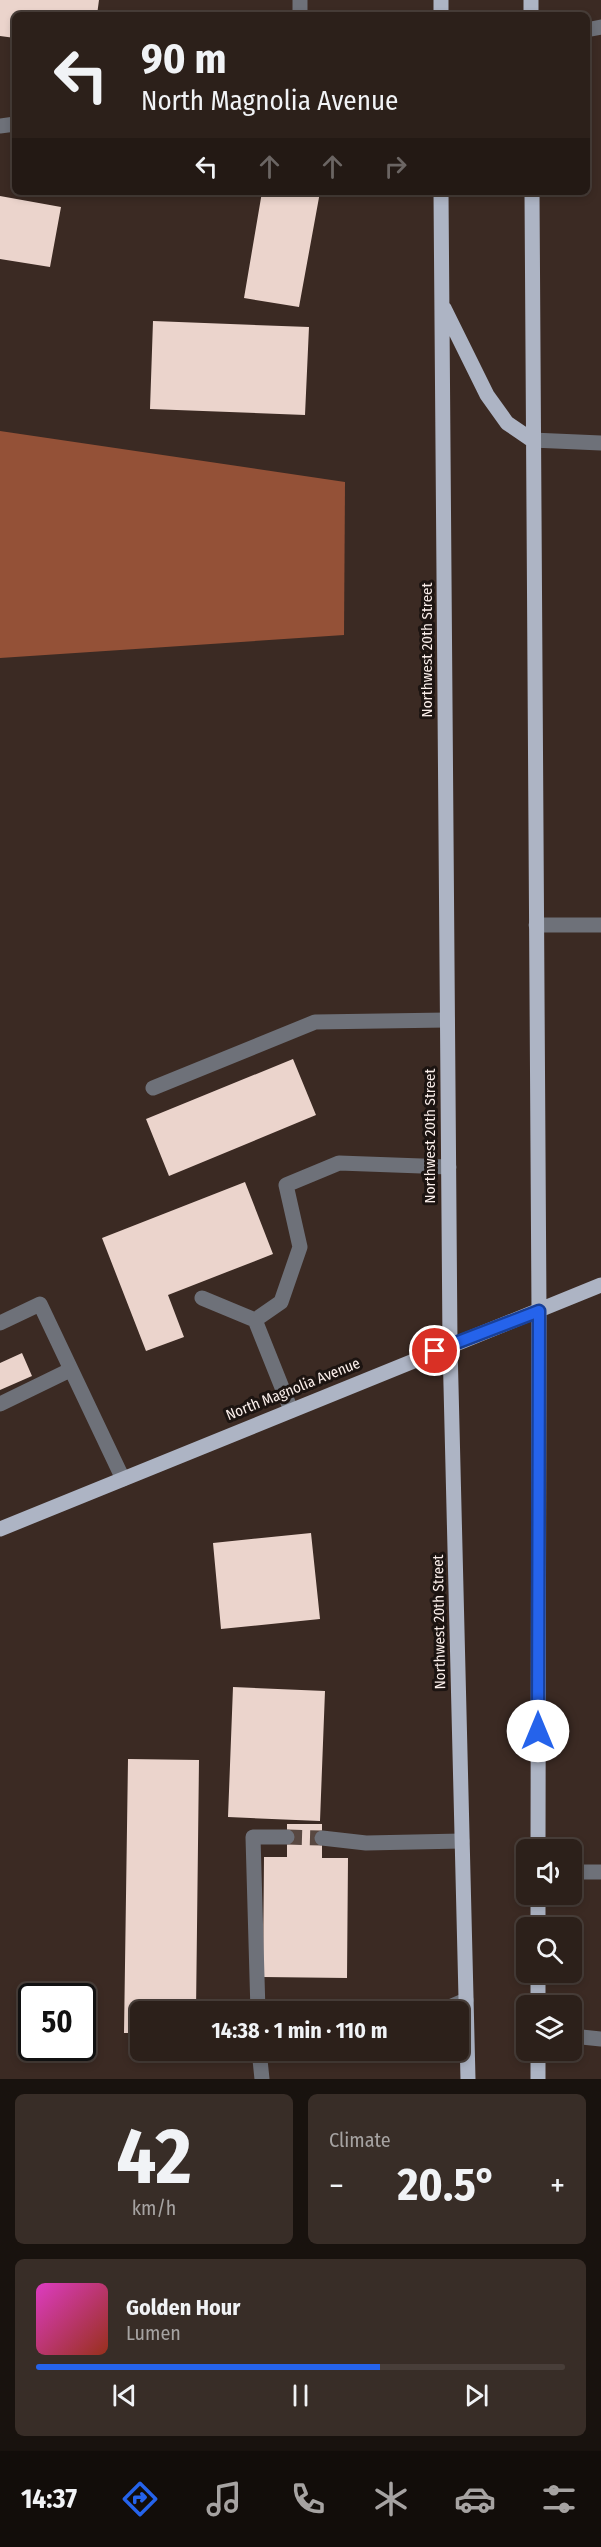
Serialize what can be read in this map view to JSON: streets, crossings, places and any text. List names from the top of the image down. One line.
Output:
{"streets":{"main road":["Northwest 20th Street","North Magnolia Avenue"]},"crossings":[["Northwest 20th Street","North Magnolia Avenue"]],"page":{"turn":["90 m","North Magnolia Avenue"],"limit":"50","trip":"14:38 · 1 min · 110 m","tile":[["42","km/h"],"Climate"],"heat":["−","20.5°","+"],"song":["Golden Hour","Lumen"],"tabs":"14:37"}}
